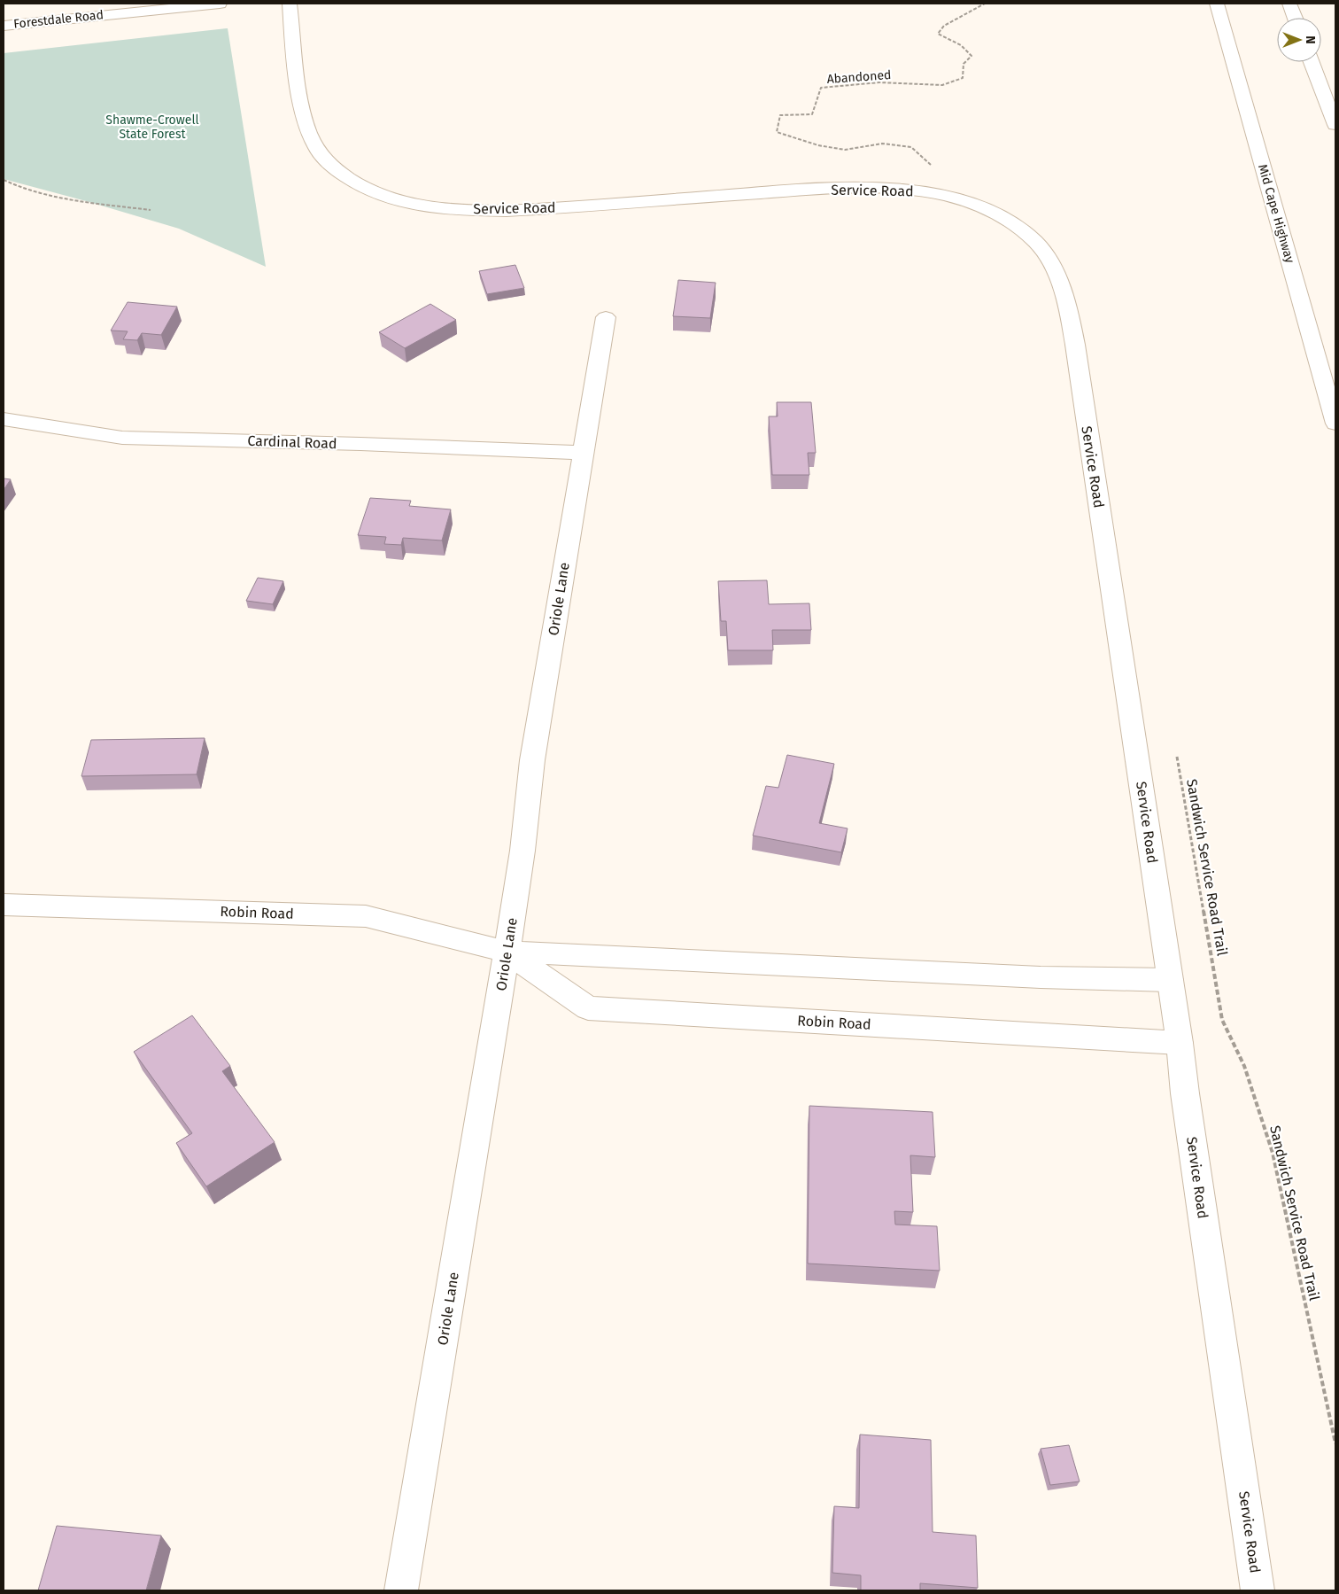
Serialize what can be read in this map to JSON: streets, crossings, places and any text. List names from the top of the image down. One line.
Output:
{"streets":{"main road":["Forestdale Road","Service Road","Mid Cape Highway","Cardinal Road","Oriole Lane","Robin Road"],"path":["Abandoned","Sandwich Service Road Trail"]},"crossings":[["Service Road","Robin Road"],["Cardinal Road","Oriole Lane"],["Oriole Lane","Robin Road"]],"parks":["Shawme-Crowell State Forest"],"north":"right"}
